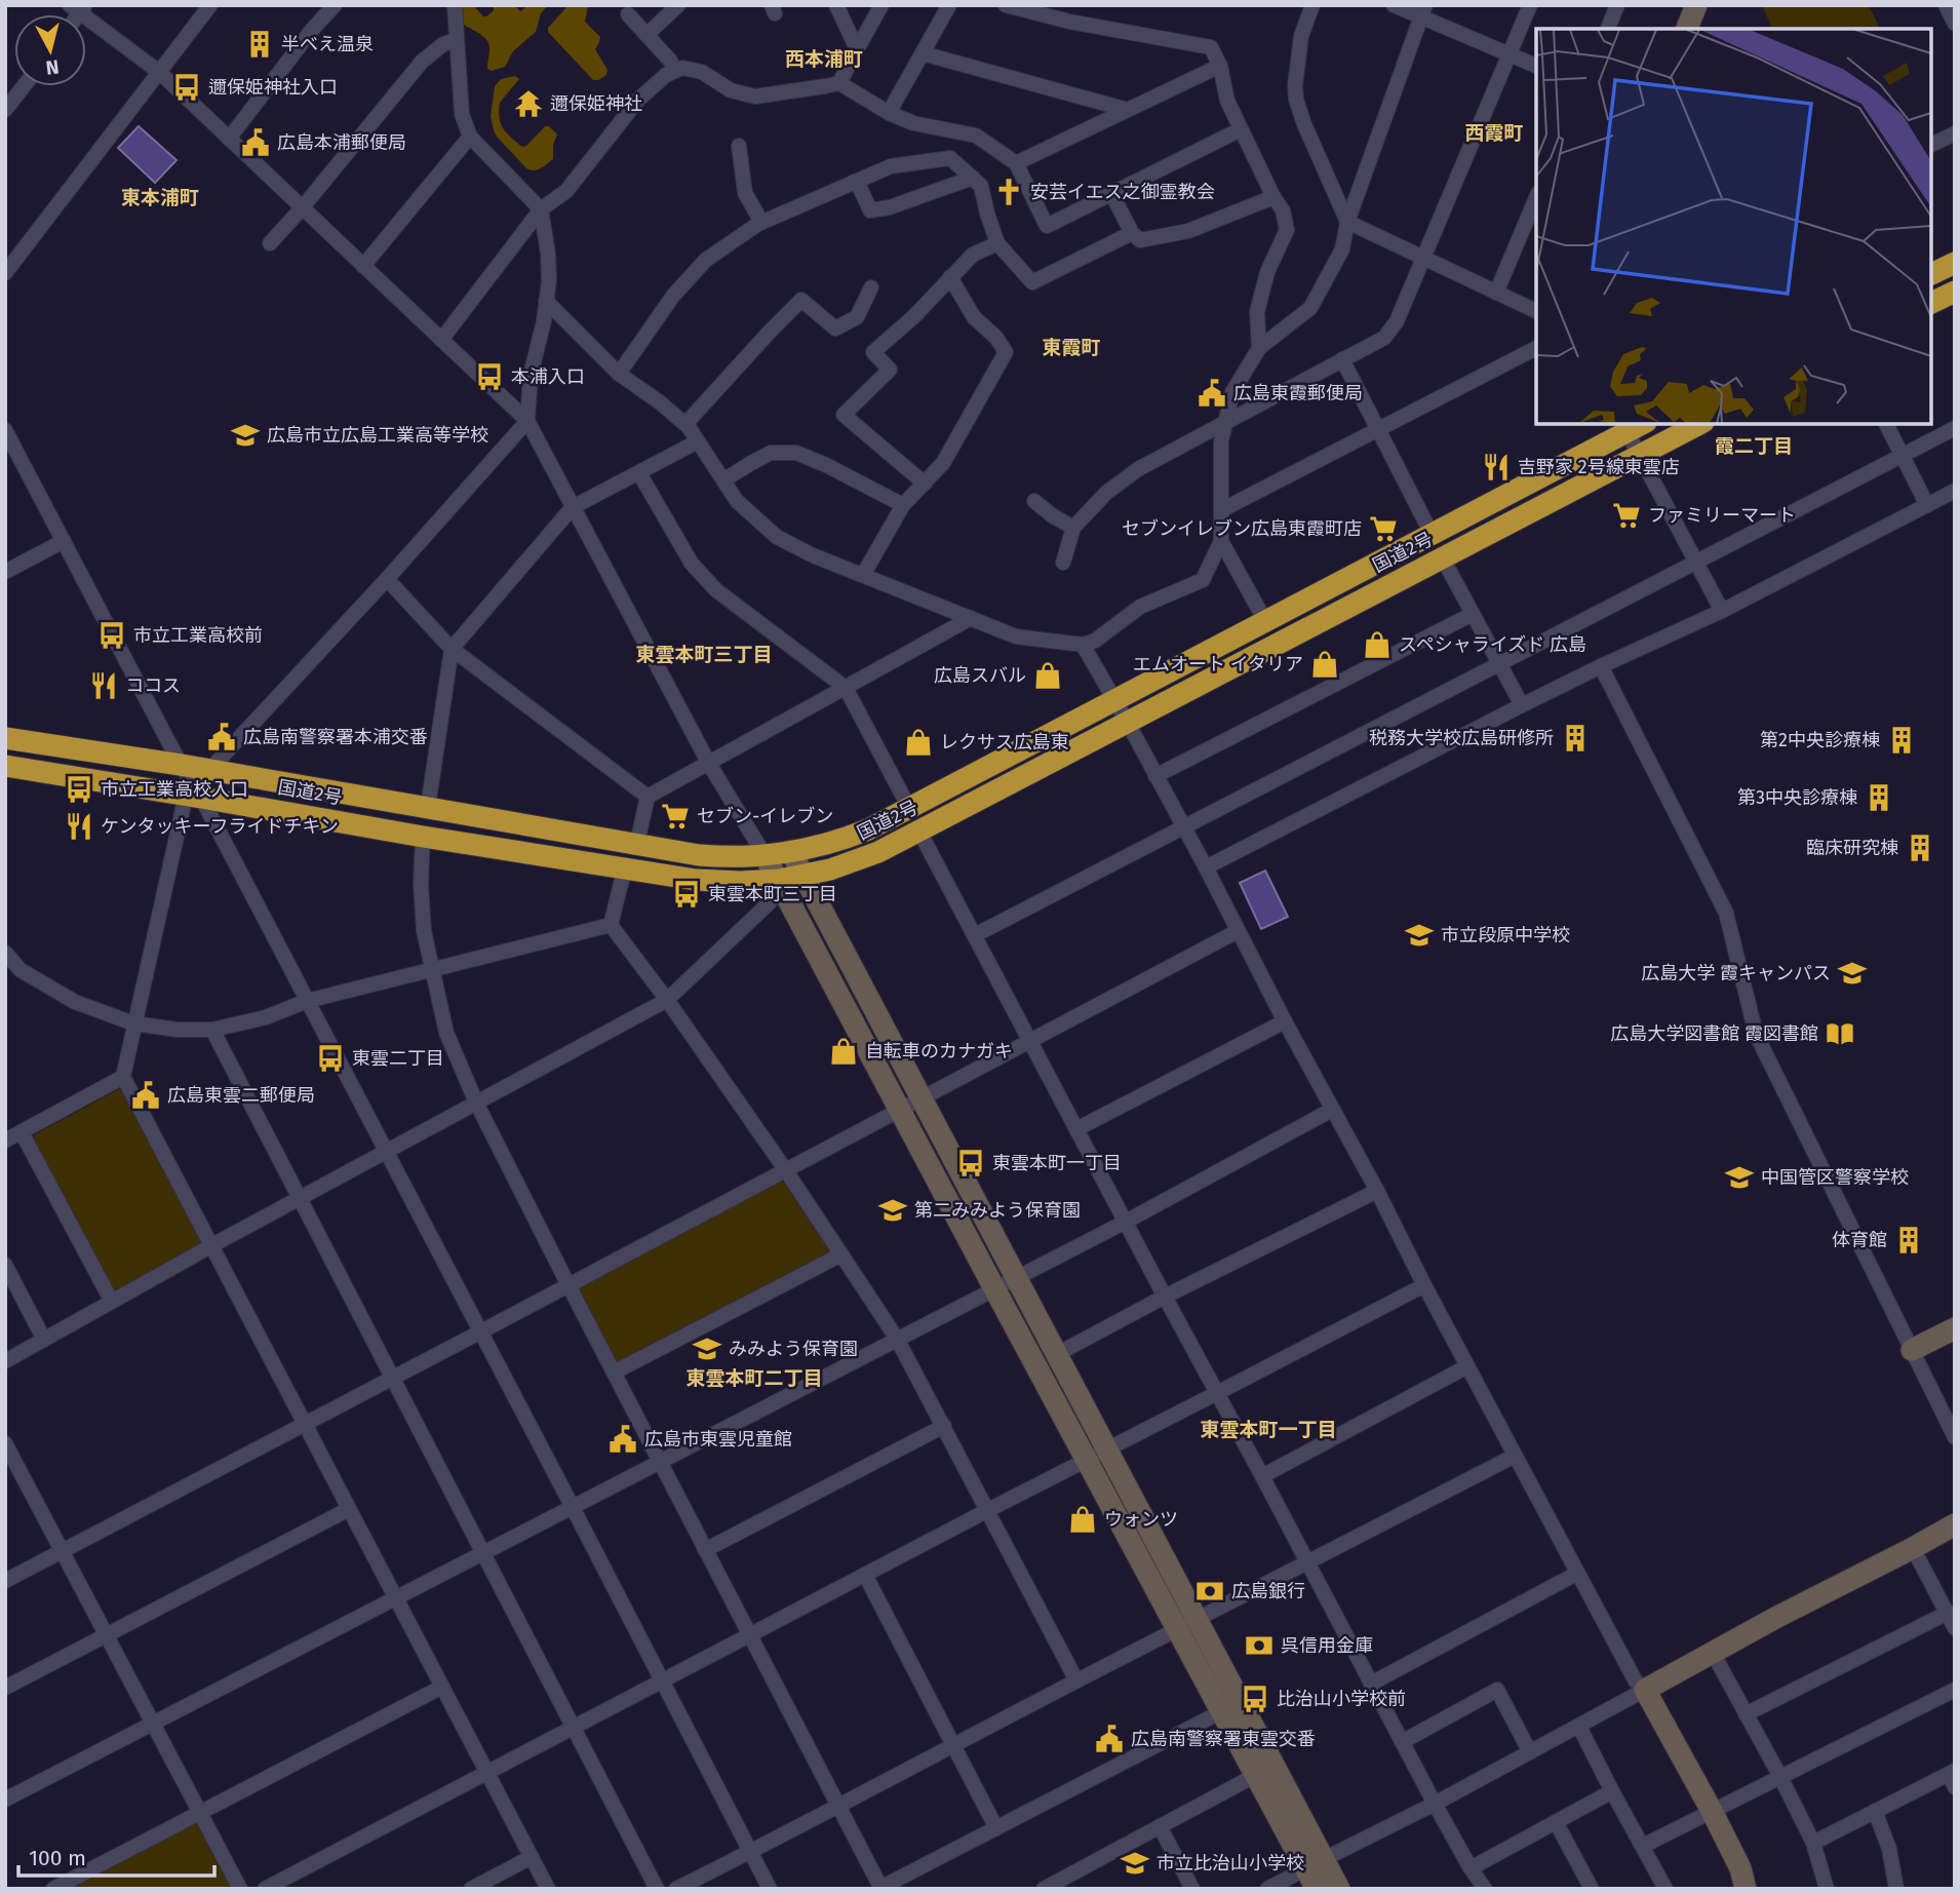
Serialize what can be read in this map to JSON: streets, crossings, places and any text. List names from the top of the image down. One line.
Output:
{"streets":{"highway":["国道2号"]},"districts":["西本浦町","西霞町","東本浦町","東霞町","霞二丁目","東雲本町三丁目","東雲本町二丁目","東雲本町一丁目"],"places":{"building":["半べえ温泉","税務大学校広島研修所","第2中央診療棟","第3中央診療棟","臨床研究棟","体育館"],"bus stop":["邇保姫神社入口","本浦入口","市立工業高校前","市立工業高校入口","東雲本町三丁目","東雲二丁目","東雲本町一丁目","比治山小学校前"],"temple":["邇保姫神社"],"public building":["広島本浦郵便局","広島東霞郵便局","広島南警察署本浦交番","広島東雲二郵便局","広島市東雲児童館","広島南警察署東雲交番"],"church":["安芸イエス之御霊教会"],"school or university":["広島市立広島工業高等学校","市立段原中学校","広島大学 霞キャンパス","中国管区警察学校","第二みみよう保育園","みみよう保育園","市立比治山小学校"],"restaurant":["吉野家 2号線東雲店","ココス","ケンタッキーフライドチキン"],"supermarket":["ファミリーマート","セブンイレブン広島東霞町店","セブン-イレブン"],"shop":["スペシャライズド 広島","エムオート イタリア","広島スバル","レクサス広島東","自転車のカナガキ","ウォンツ"],"library":["広島大学図書館 霞図書館"],"bank":["広島銀行","呉信用金庫"]},"scale_bar":"100 m","north":"bottom"}
